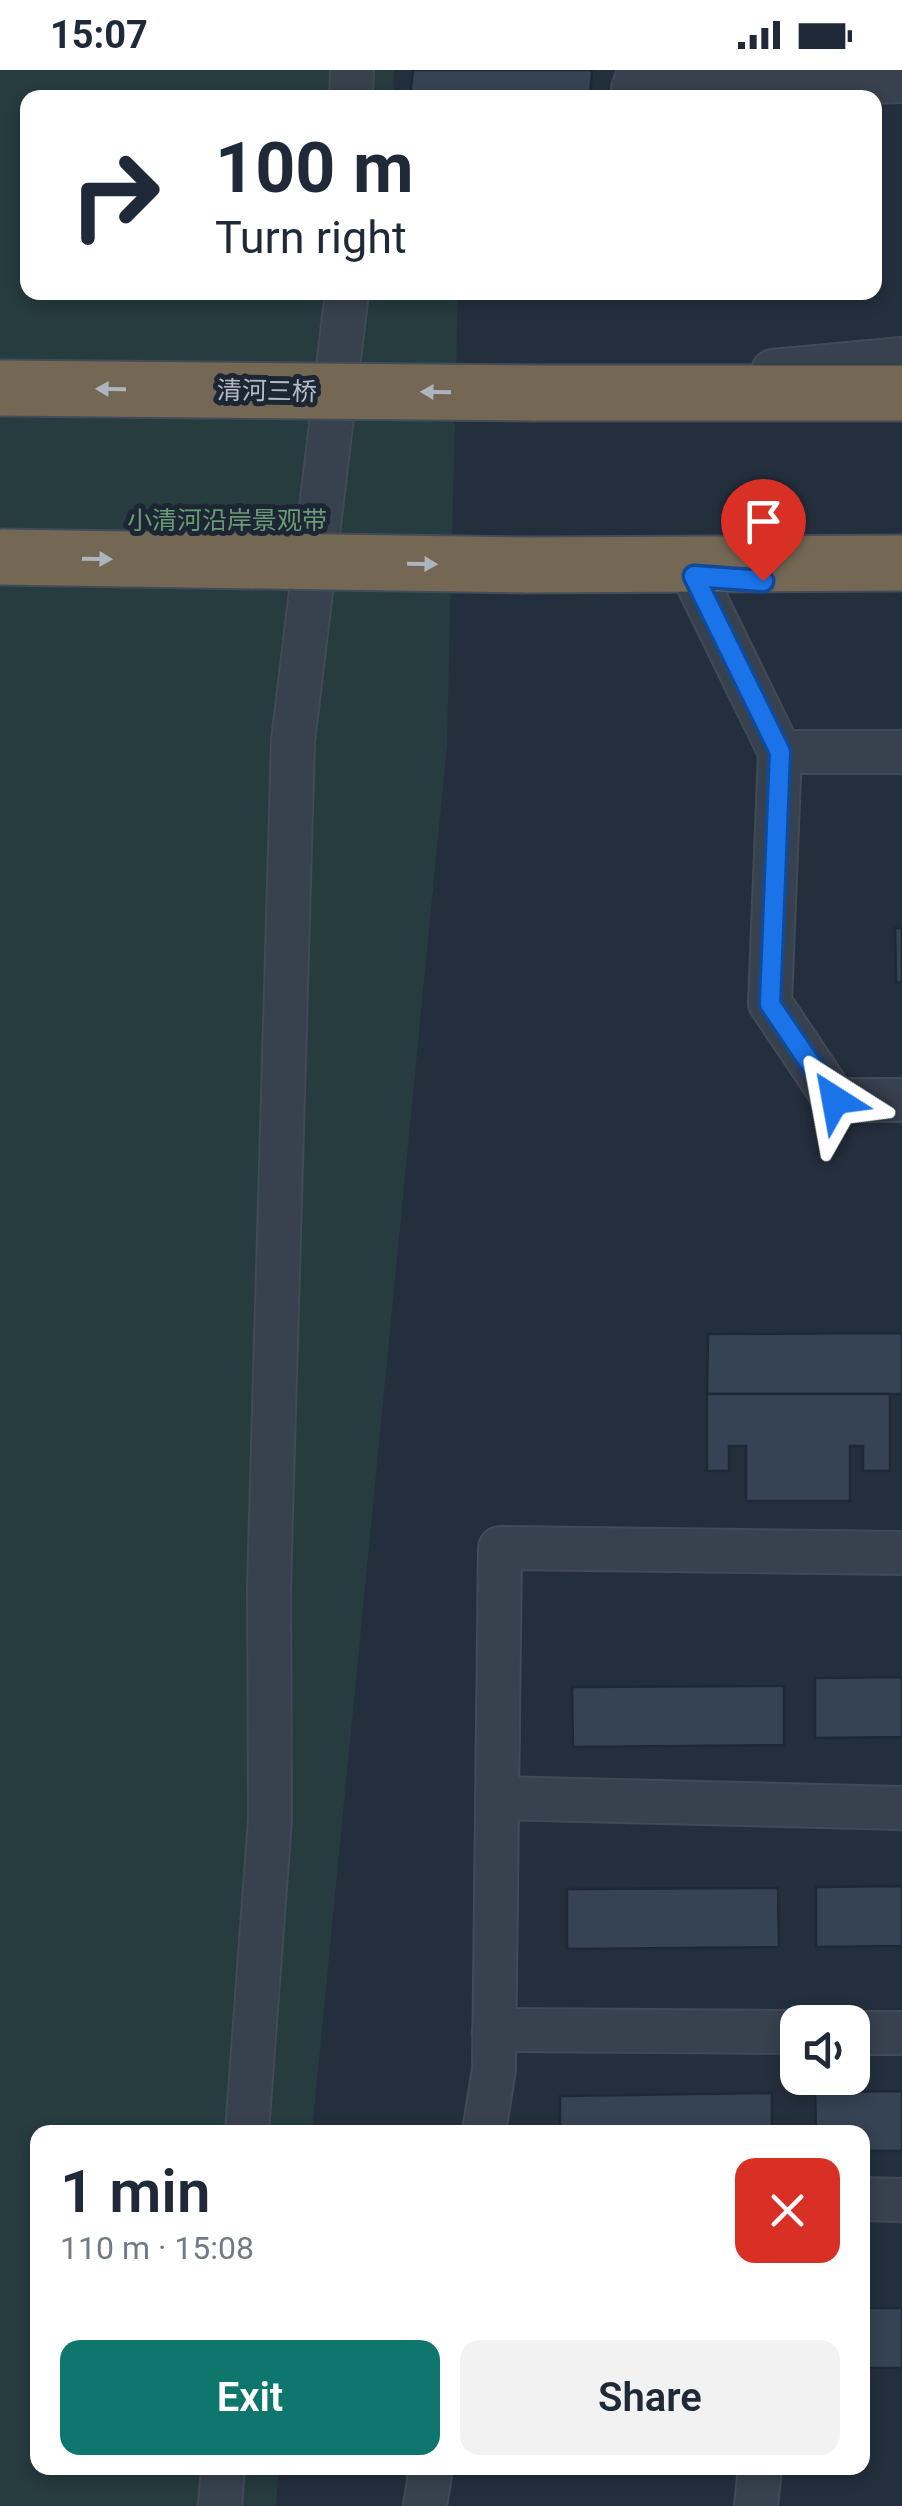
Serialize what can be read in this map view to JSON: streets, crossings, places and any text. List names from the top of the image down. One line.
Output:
{"streets":{"highway":["清河三桥"]},"parks":["小清河沿岸景观带"],"page":{"status":"15:07","turn":["100 m","Turn right"],"heading":["1 min","110 m · 15:08"],"buttons":["Exit","Share"]}}
